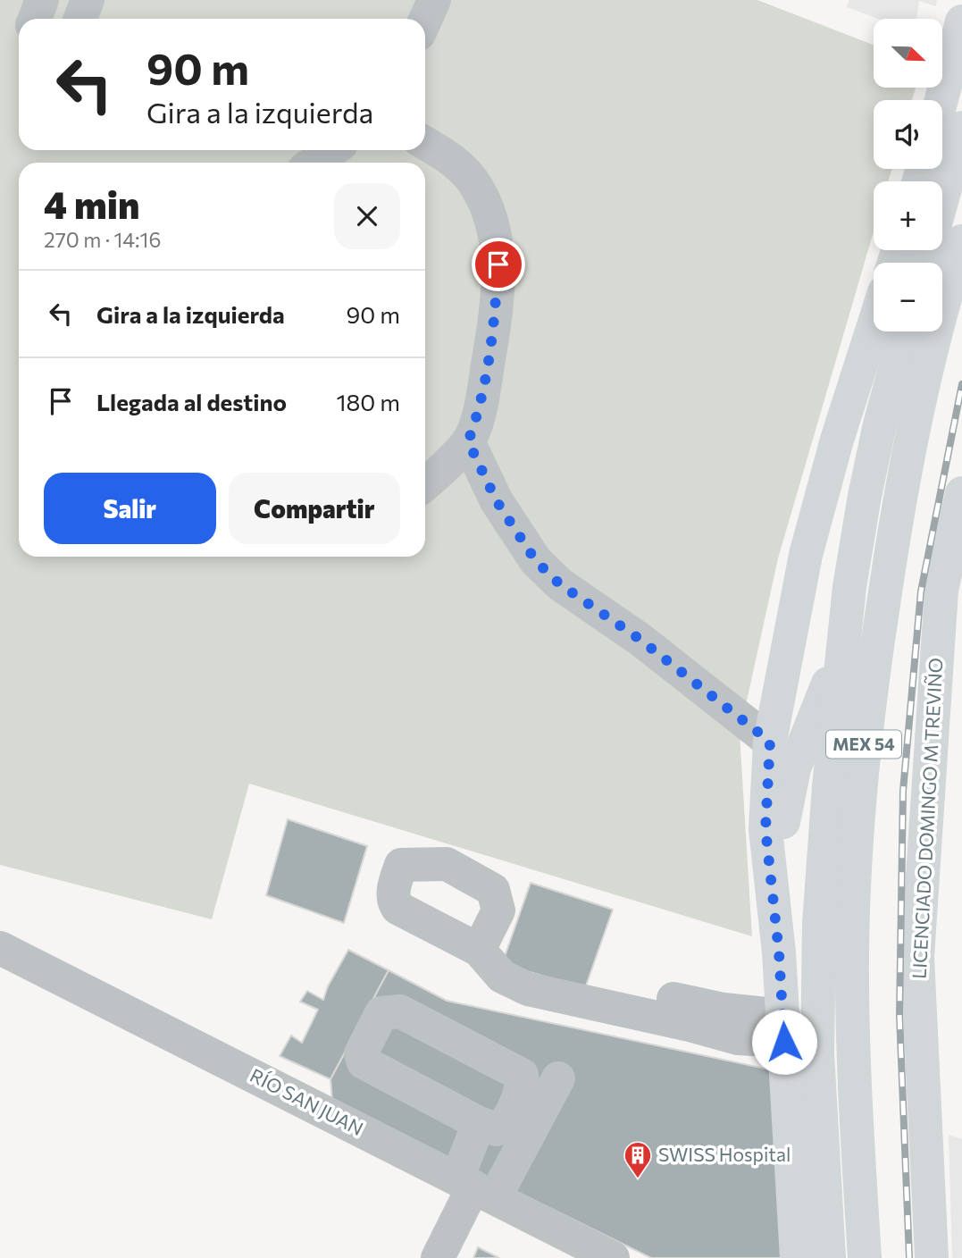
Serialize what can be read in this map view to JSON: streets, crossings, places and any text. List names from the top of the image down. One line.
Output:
{"streets":{"main road":["MEX 54","LICENCIADO DOMINGO M TREVIÑO"],"street":["RÍO SAN JUAN"]},"places":{"building":["SWISS Hospital"]},"north":"bottom right","page":{"map_buttons":["+","−"],"turn":["90 m","Gira a la izquierda"],"heading":["4 min","270 m · 14:16"],"list":[{"name":"Gira a la izquierda","value":"90 m"},{"name":"Llegada al destino","value":"180 m"}],"buttons":["Salir","Compartir"]}}
